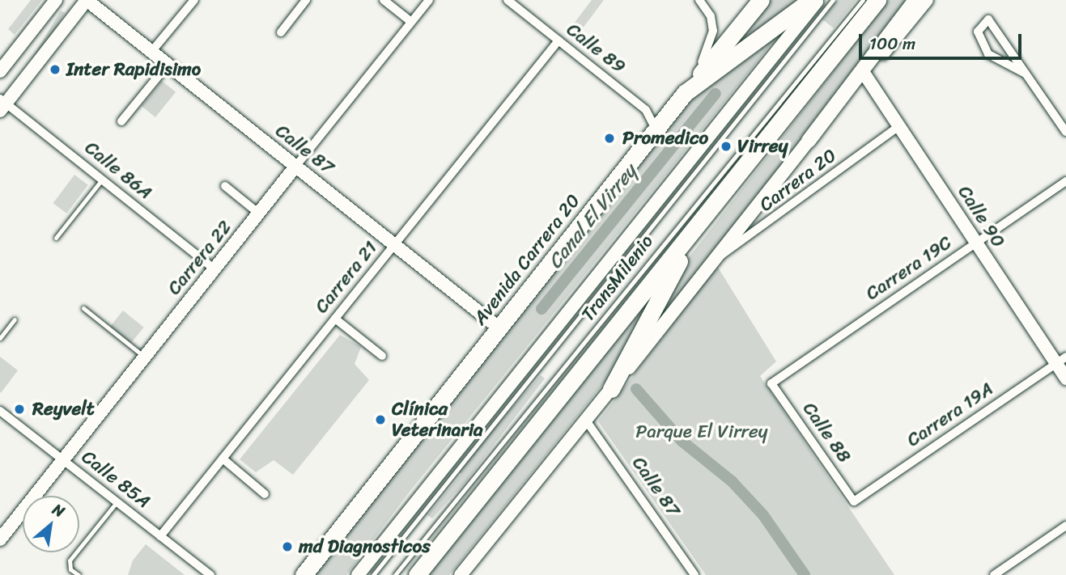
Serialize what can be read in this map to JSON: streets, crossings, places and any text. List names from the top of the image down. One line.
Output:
{"streets":{"highway":["Avenida Carrera 20"],"main road":["Calle 87","Calle 90","Carrera 22"],"street":["Calle 89","Calle 86A","Carrera 20","Carrera 19C","Carrera 21","Carrera 19A","Calle 88","Calle 85A"],"lane":["TransMilenio"]},"crossings":[["Calle 89","Avenida Carrera 20"],["Calle 89","Carrera 21"],["Calle 87","Carrera 22"],["Calle 87","Avenida Carrera 20"],["Calle 87","Carrera 21"],["Calle 86A","Carrera 22"],["Carrera 20","Calle 90"],["Calle 90","Carrera 19C"],["Calle 90","Carrera 19A"],["Carrera 22","Calle 85A"],["Carrera 19C","Calle 88"],["Carrera 21","Calle 85A"],["Carrera 19A","Calle 88"]],"water":["Canal El Virrey"],"parks":["Parque El Virrey"],"places":["Inter Rapidisimo","Promedico","Virrey","Reyvelt","Clínica Veterinaria","md Diagnosticos"],"scale_bar":"100 m","north":"top right"}
